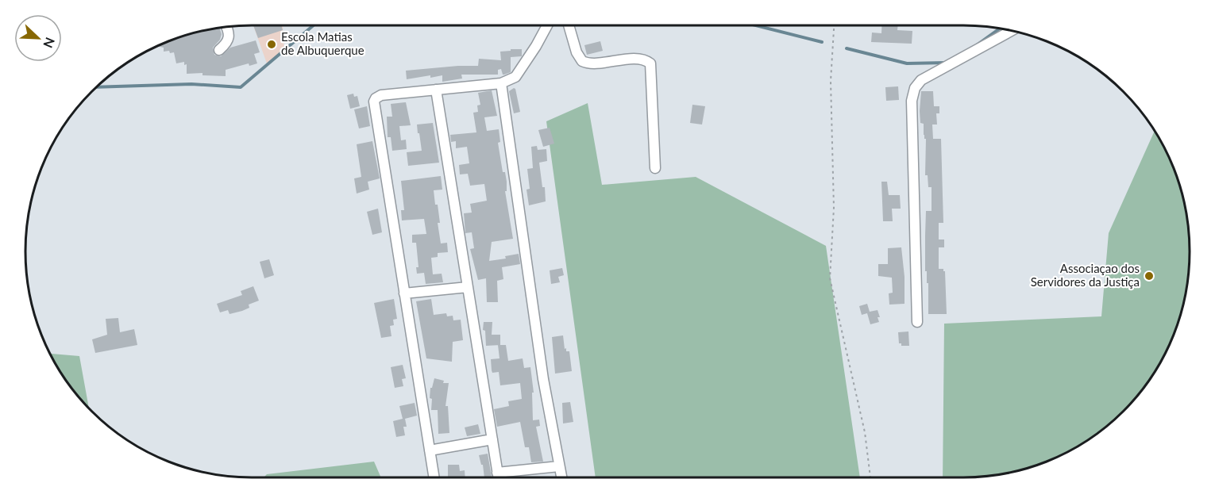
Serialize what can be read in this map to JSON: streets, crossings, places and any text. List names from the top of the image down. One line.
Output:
{"places":["Escola Matias de Albuquerque","Associaçao dos Servidores da Justiça"],"north":"bottom right"}
